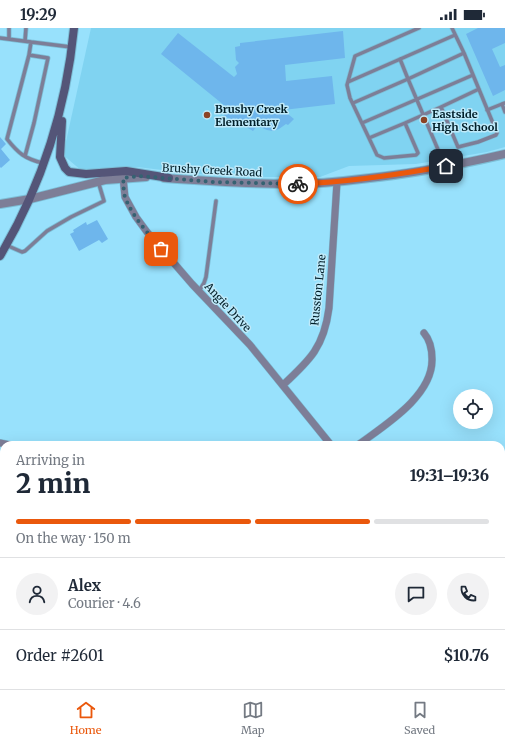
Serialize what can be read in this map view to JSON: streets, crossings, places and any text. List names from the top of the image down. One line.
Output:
{"streets":{"street":["Brushy Creek Road","Russton Lane","Angie Drive"]},"crossings":[["Brushy Creek Road","Russton Lane"],["Brushy Creek Road","Angie Drive"],["Russton Lane","Angie Drive"]],"places":["Brushy Creek Elementary","Eastside High School"],"page":{"status":"19:29","heading":["2 min","Arriving in","19:31–19:36"],"panel":["Alex","Courier · 4.6","Order #2601","$10.76"],"bar":"On the way · 150 m","tabs":["Home","Map","Saved"]}}
